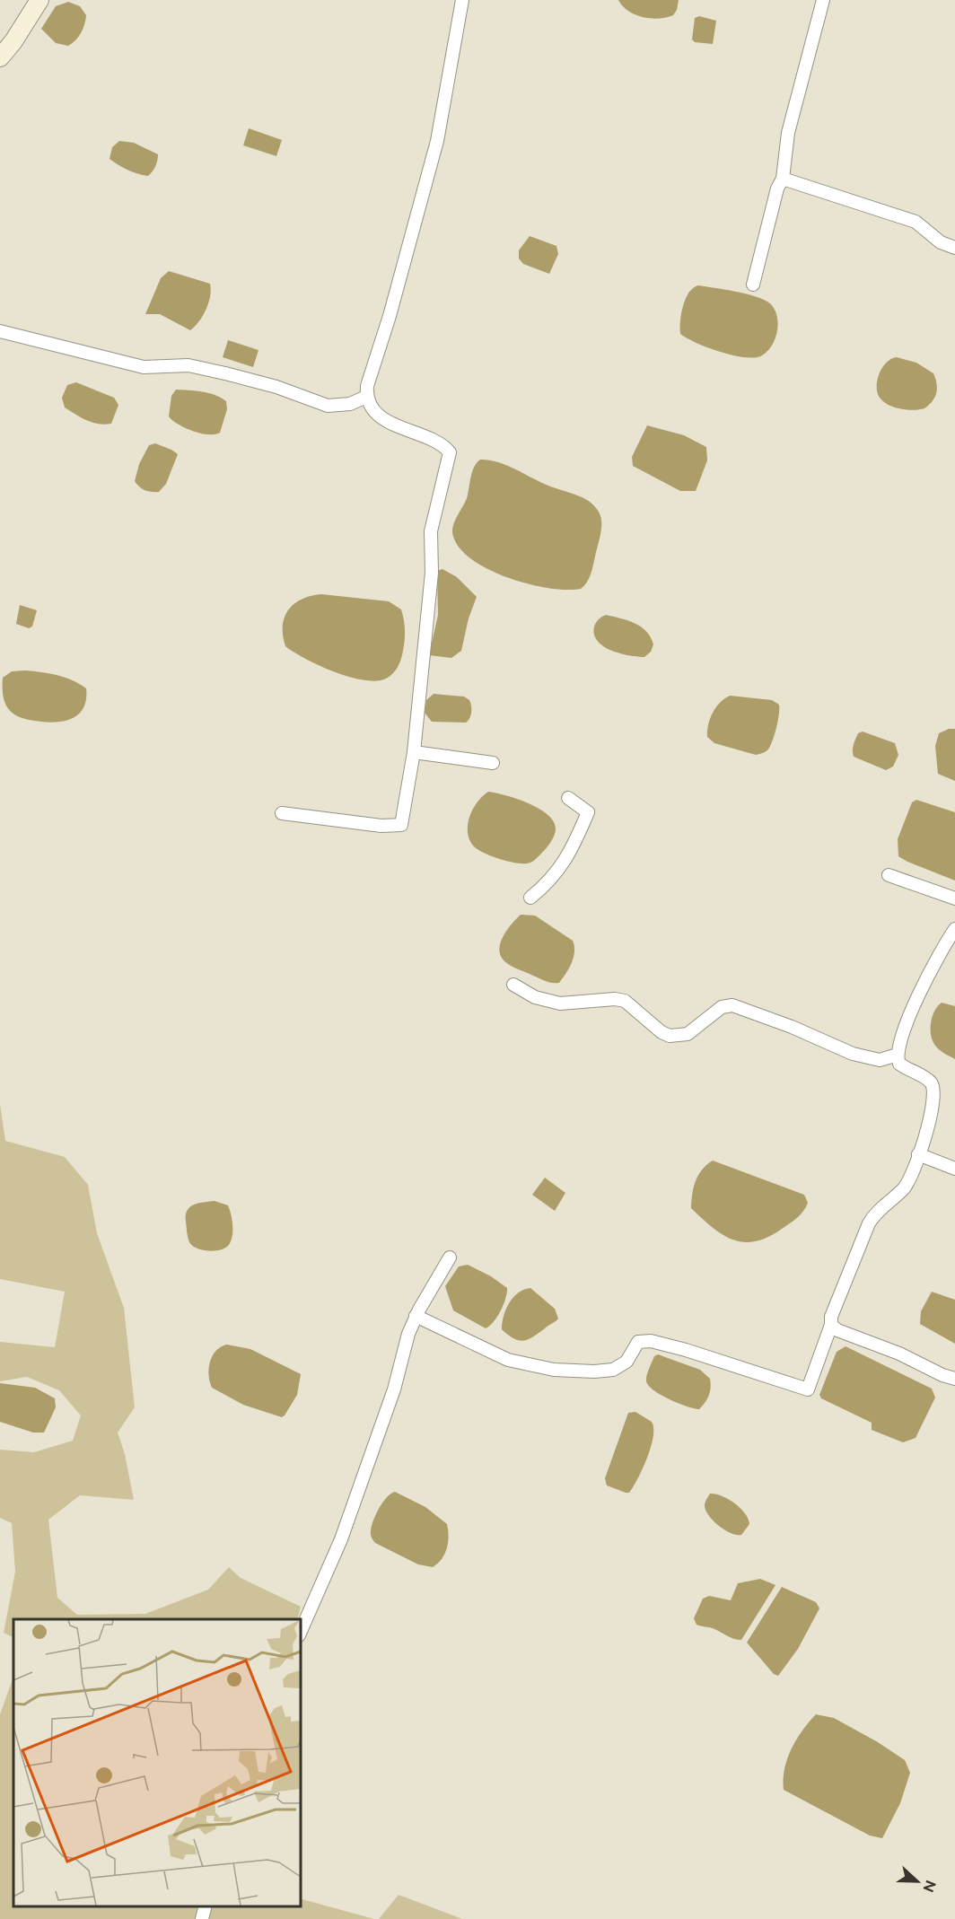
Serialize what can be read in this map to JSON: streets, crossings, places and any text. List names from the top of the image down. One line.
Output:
{"north":"right"}
